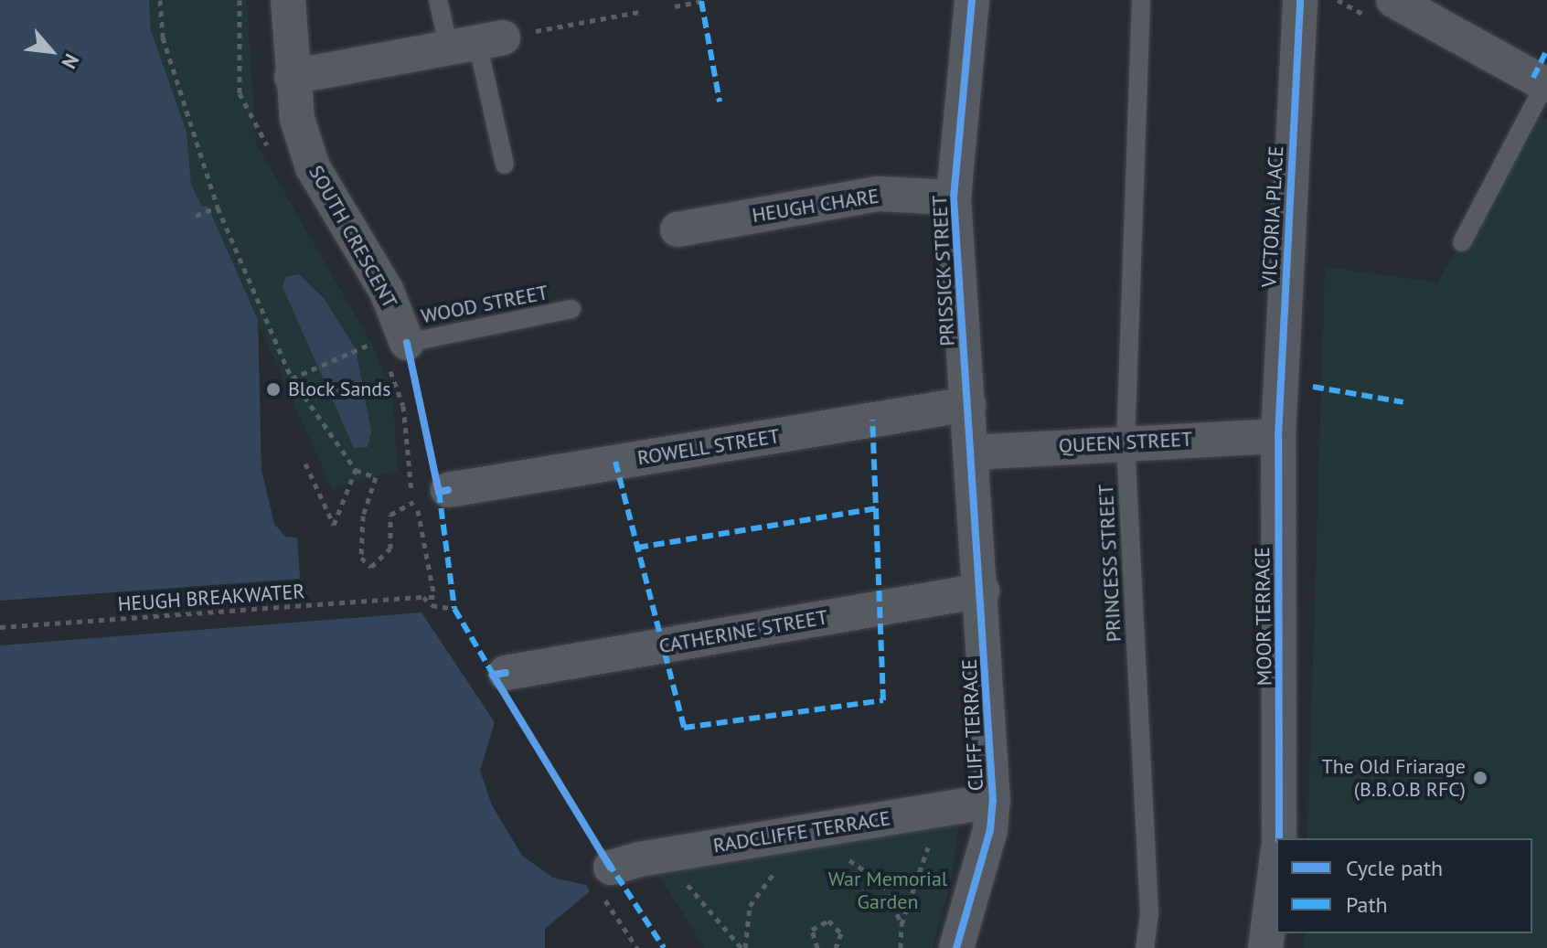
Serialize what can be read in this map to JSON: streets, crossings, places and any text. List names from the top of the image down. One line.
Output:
{"streets":{"street":["HEUGH CHARE","VICTORIA PLACE","SOUTH CRESCENT","PRISSICK STREET","QUEEN STREET","ROWELL STREET","MOOR TERRACE","CATHERINE STREET","CLIFF TERRACE","RADCLIFFE TERRACE"],"lane":["WOOD STREET","PRINCESS STREET"],"path":["HEUGH BREAKWATER"]},"crossings":[["HEUGH CHARE","PRISSICK STREET"],["VICTORIA PLACE","QUEEN STREET"],["VICTORIA PLACE","MOOR TERRACE"],["SOUTH CRESCENT","WOOD STREET"],["PRISSICK STREET","QUEEN STREET"],["PRISSICK STREET","ROWELL STREET"],["PRISSICK STREET","CLIFF TERRACE"],["QUEEN STREET","PRINCESS STREET"],["QUEEN STREET","MOOR TERRACE"],["QUEEN STREET","CLIFF TERRACE"],["CATHERINE STREET","CLIFF TERRACE"],["CLIFF TERRACE","RADCLIFFE TERRACE"]],"parks":["War Memorial Garden"],"places":["Block Sands","The Old Friarage (B.B.O.B RFC)"],"legend":["Cycle path","Path"],"north":"bottom right"}
